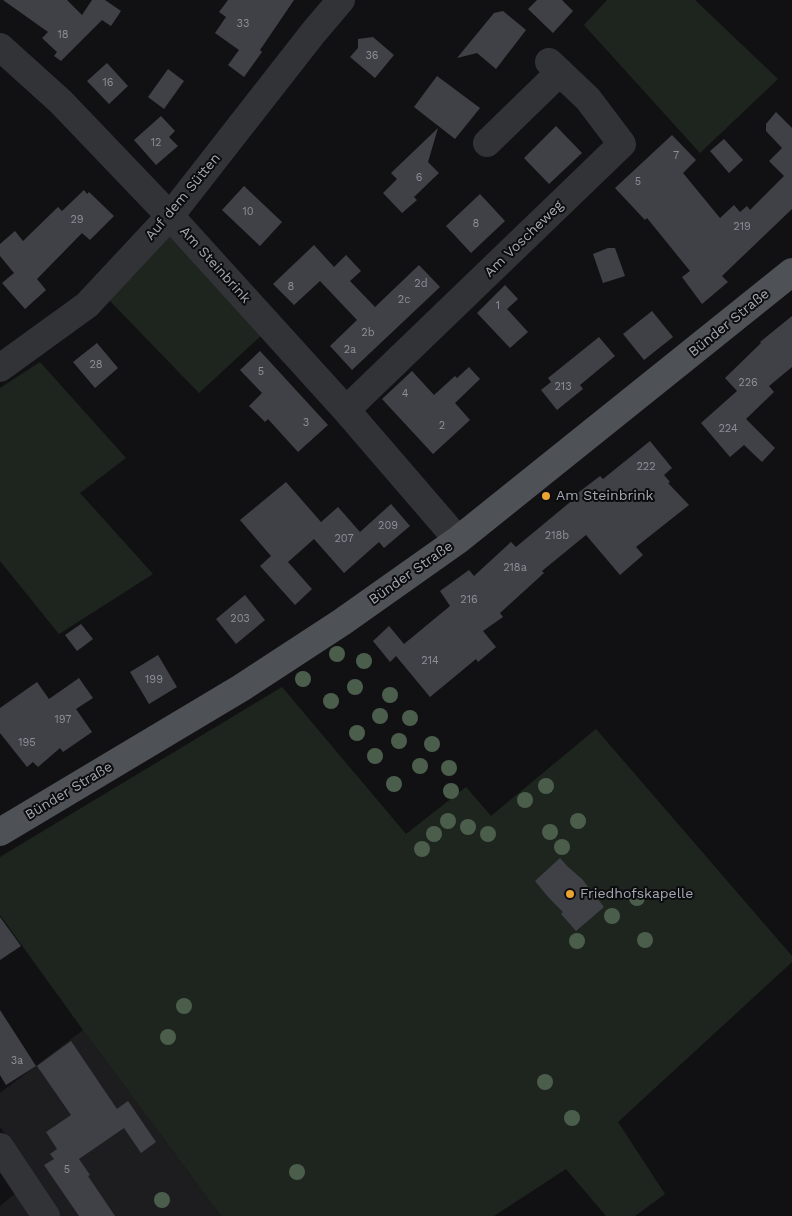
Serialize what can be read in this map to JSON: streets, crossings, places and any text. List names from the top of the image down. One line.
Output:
{"streets":{"main road":["Bünder Straße"],"street":["Auf dem Sütten","Am Voscheweg","Am Steinbrink"]},"crossings":[["Auf dem Sütten","Am Steinbrink"],["Am Voscheweg","Am Steinbrink"],["Am Steinbrink","Bünder Straße"]],"places":["Am Steinbrink","Friedhofskapelle"],"house_numbers":["33","18","36","16","12","7","6","5","10","29","8","219","2d","8","2c","1","2b","2a","28","5","226","213","4","3","2","224","222","209","218b","207","218a","216","203","214","199","197","195","3a","5"]}
